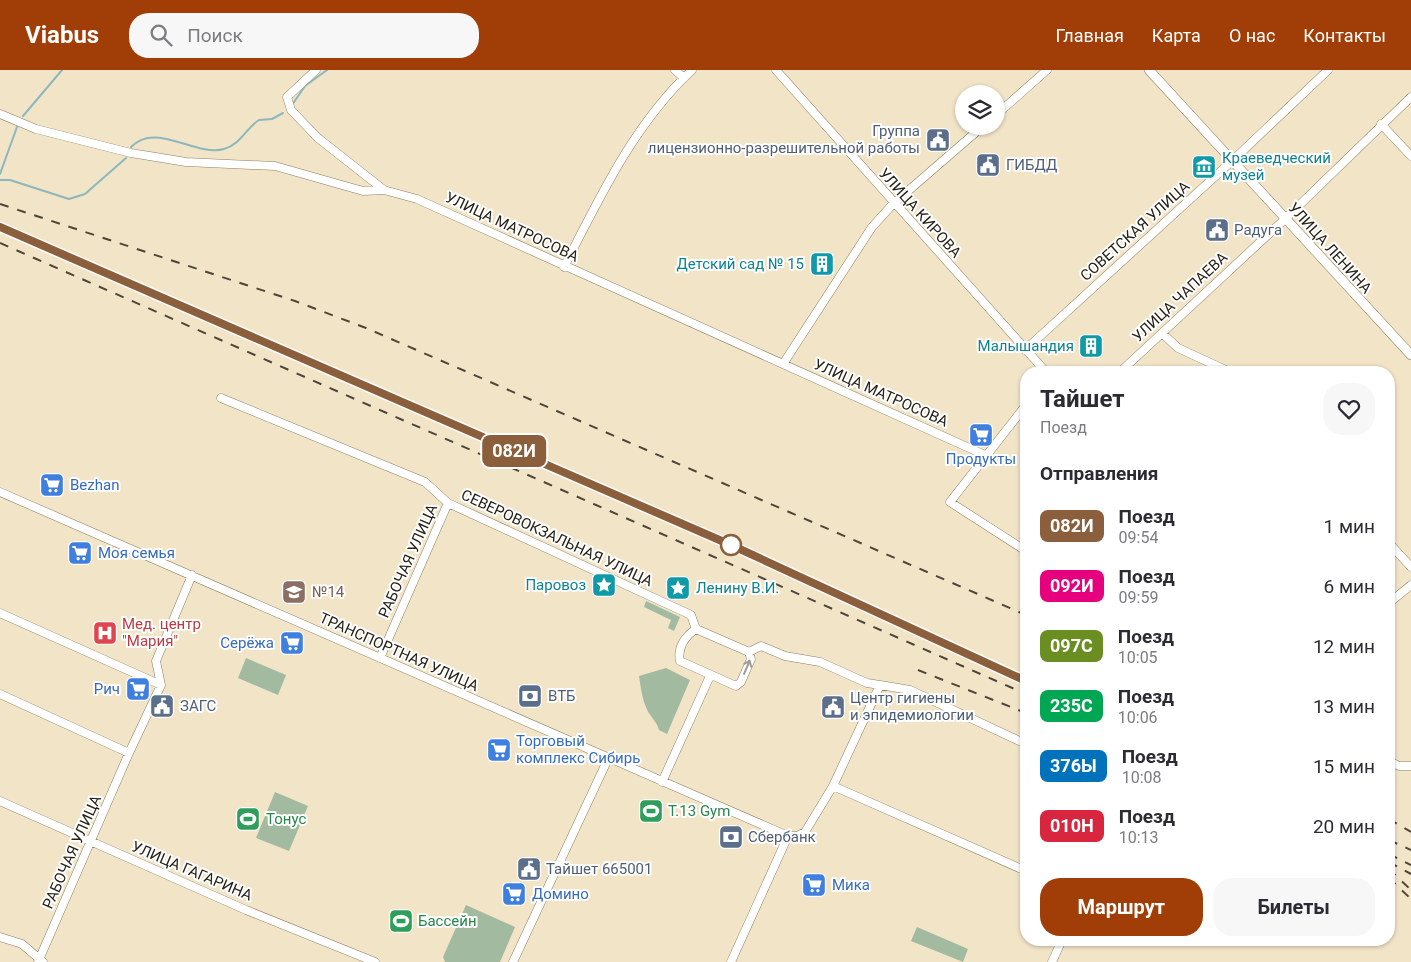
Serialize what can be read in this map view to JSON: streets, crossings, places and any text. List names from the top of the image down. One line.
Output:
{"streets":{"main road":["УЛИЦА ЛЕНИНА"],"street":["УЛИЦА КИРОВА","УЛИЦА МАТРОСОВА","СОВЕТСКАЯ УЛИЦА","УЛИЦА ЧАПАЕВА","СЕВЕРОВОКЗАЛЬНАЯ УЛИЦА","РАБОЧАЯ УЛИЦА","ТРАНСПОРТНАЯ УЛИЦА","УЛИЦА ГАГАРИНА"]},"crossings":[["УЛИЦА КИРОВА","СОВЕТСКАЯ УЛИЦА"],["СОВЕТСКАЯ УЛИЦА","УЛИЦА ЛЕНИНА"],["УЛИЦА ЛЕНИНА","УЛИЦА ЧАПАЕВА"],["СЕВЕРОВОКЗАЛЬНАЯ УЛИЦА","РАБОЧАЯ УЛИЦА"],["РАБОЧАЯ УЛИЦА","ТРАНСПОРТНАЯ УЛИЦА"],["РАБОЧАЯ УЛИЦА","УЛИЦА ГАГАРИНА"]],"places":{"public building":["Группа лицензионно-разрешительной работы","ГИБДД","Радуга","ЗАГС","Центр гигиены и эпидемиологии","Тайшет 665001"],"museum":["Краеведческий музей"],"building":["Детский сад № 15","Малышандия"],"supermarket":["Продукты","Bezhan","Моя семья","Серёжа","Рич","Торговый комплекс Сибирь","Мика","Домино"],"place":["Паровоз","Ленину В.И."],"school or university":["№14"],"hospital":["Мед. центр \"Мария\""],"bank":["ВТБ","Сбербанк"],"sports":["T.13 Gym","Тонус","Бассейн"]},"page":{"header":"Viabus","search":"Поиск","nav":["Главная","Карта","О нас","Контакты"],"on_map":"082И","heading":[["Тайшет","Поезд"],"Отправления"],"list":[{"mark":"082И","name":"Поезд","note":"09:54","value":"1 мин"},{"mark":"092И","name":"Поезд","note":"09:59","value":"6 мин"},{"mark":"097С","name":"Поезд","note":"10:05","value":"12 мин"},{"mark":"235С","name":"Поезд","note":"10:06","value":"13 мин"},{"mark":"376Ы","name":"Поезд","note":"10:08","value":"15 мин"},{"mark":"010Н","name":"Поезд","note":"10:13","value":"20 мин"}],"buttons":["Маршрут","Билеты"]}}
